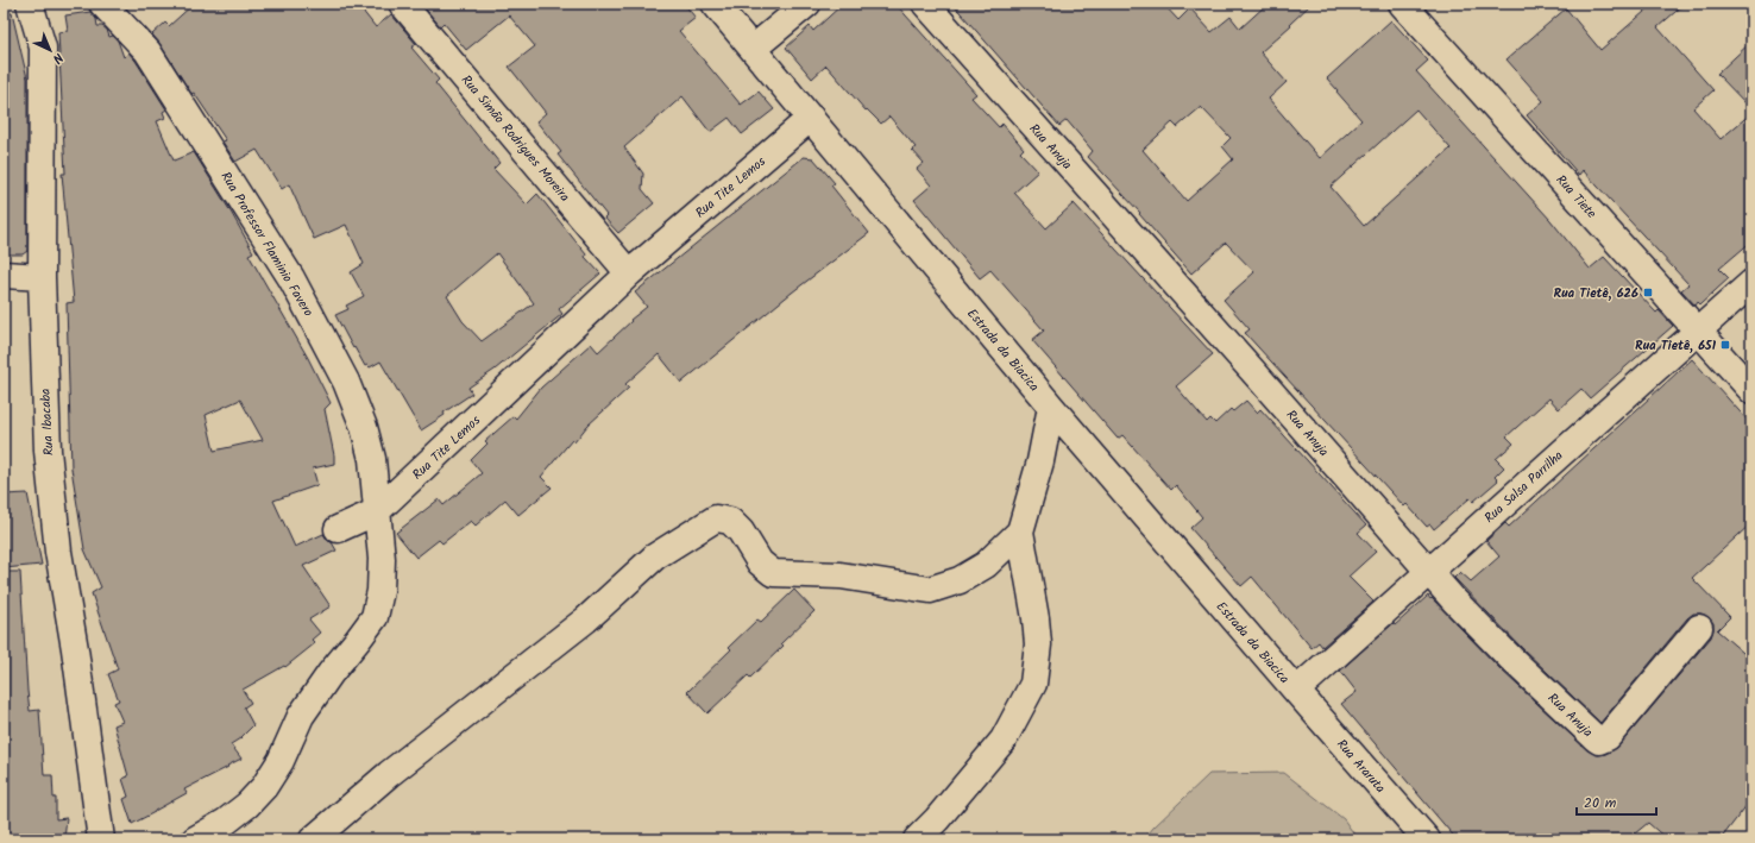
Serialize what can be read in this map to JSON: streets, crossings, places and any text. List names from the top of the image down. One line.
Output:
{"streets":{"street":["Rua Simão Rodrigues Moreira","Rua Anuja","Rua Tite Lemos","Rua Tiete","Rua Professor Flaminio Favero","Estrada da Biacica","Rua Ibacaba","Rua Salsa Parrilha","Rua Araruta"]},"crossings":[["Rua Simão Rodrigues Moreira","Rua Tite Lemos"],["Rua Anuja","Rua Salsa Parrilha"],["Rua Tite Lemos","Rua Professor Flaminio Favero"],["Rua Tite Lemos","Estrada da Biacica"],["Rua Tiete","Rua Salsa Parrilha"],["Estrada da Biacica","Rua Salsa Parrilha"],["Estrada da Biacica","Rua Araruta"],["Rua Salsa Parrilha","Rua Araruta"]],"places":{"transit":["Rua Tietê, 626","Rua Tietê, 651"]},"scale_bar":"20 m","north":"bottom right"}
